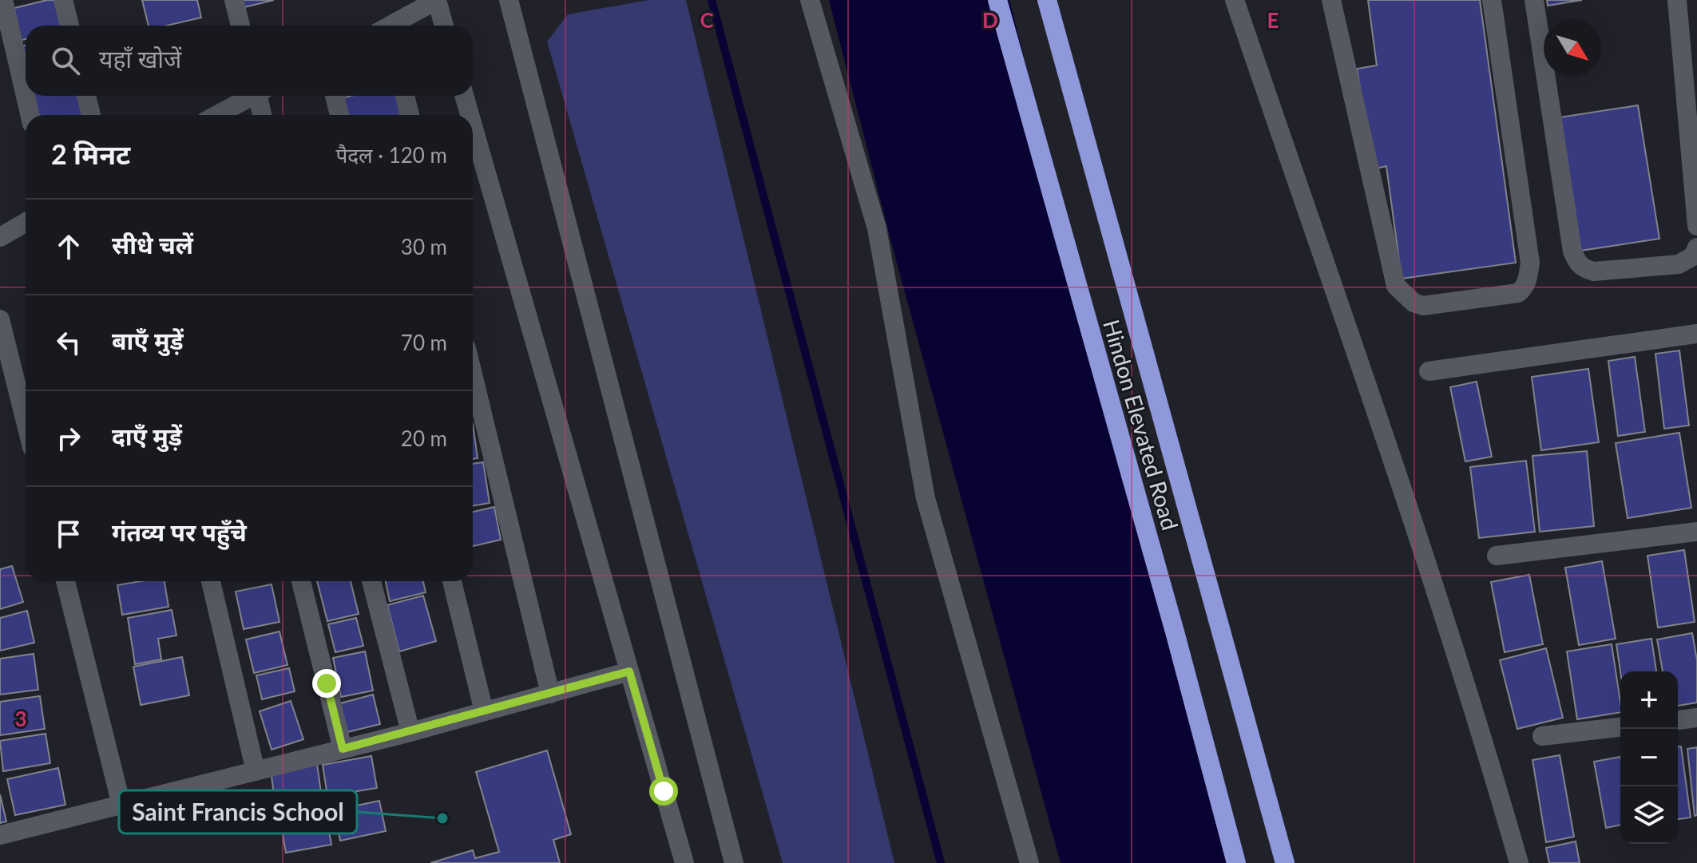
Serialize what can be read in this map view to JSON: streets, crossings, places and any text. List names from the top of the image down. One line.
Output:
{"streets":{"highway":["Hindon Elevated Road"]},"places":["Saint Francis School"],"north":"bottom right","page":{"search":"यहाँ खोजें","heading":["2 मिनट","पैदल · 120 m"],"list":[["सीधे चलें","30 m"],["बाएँ मुड़ें","70 m"],["दाएँ मुड़ें","20 m"],"गंतव्य पर पहुँचे"],"map_buttons":["+","−"]},"grid":{"columns":["C","D","E"],"rows":["3"]}}
